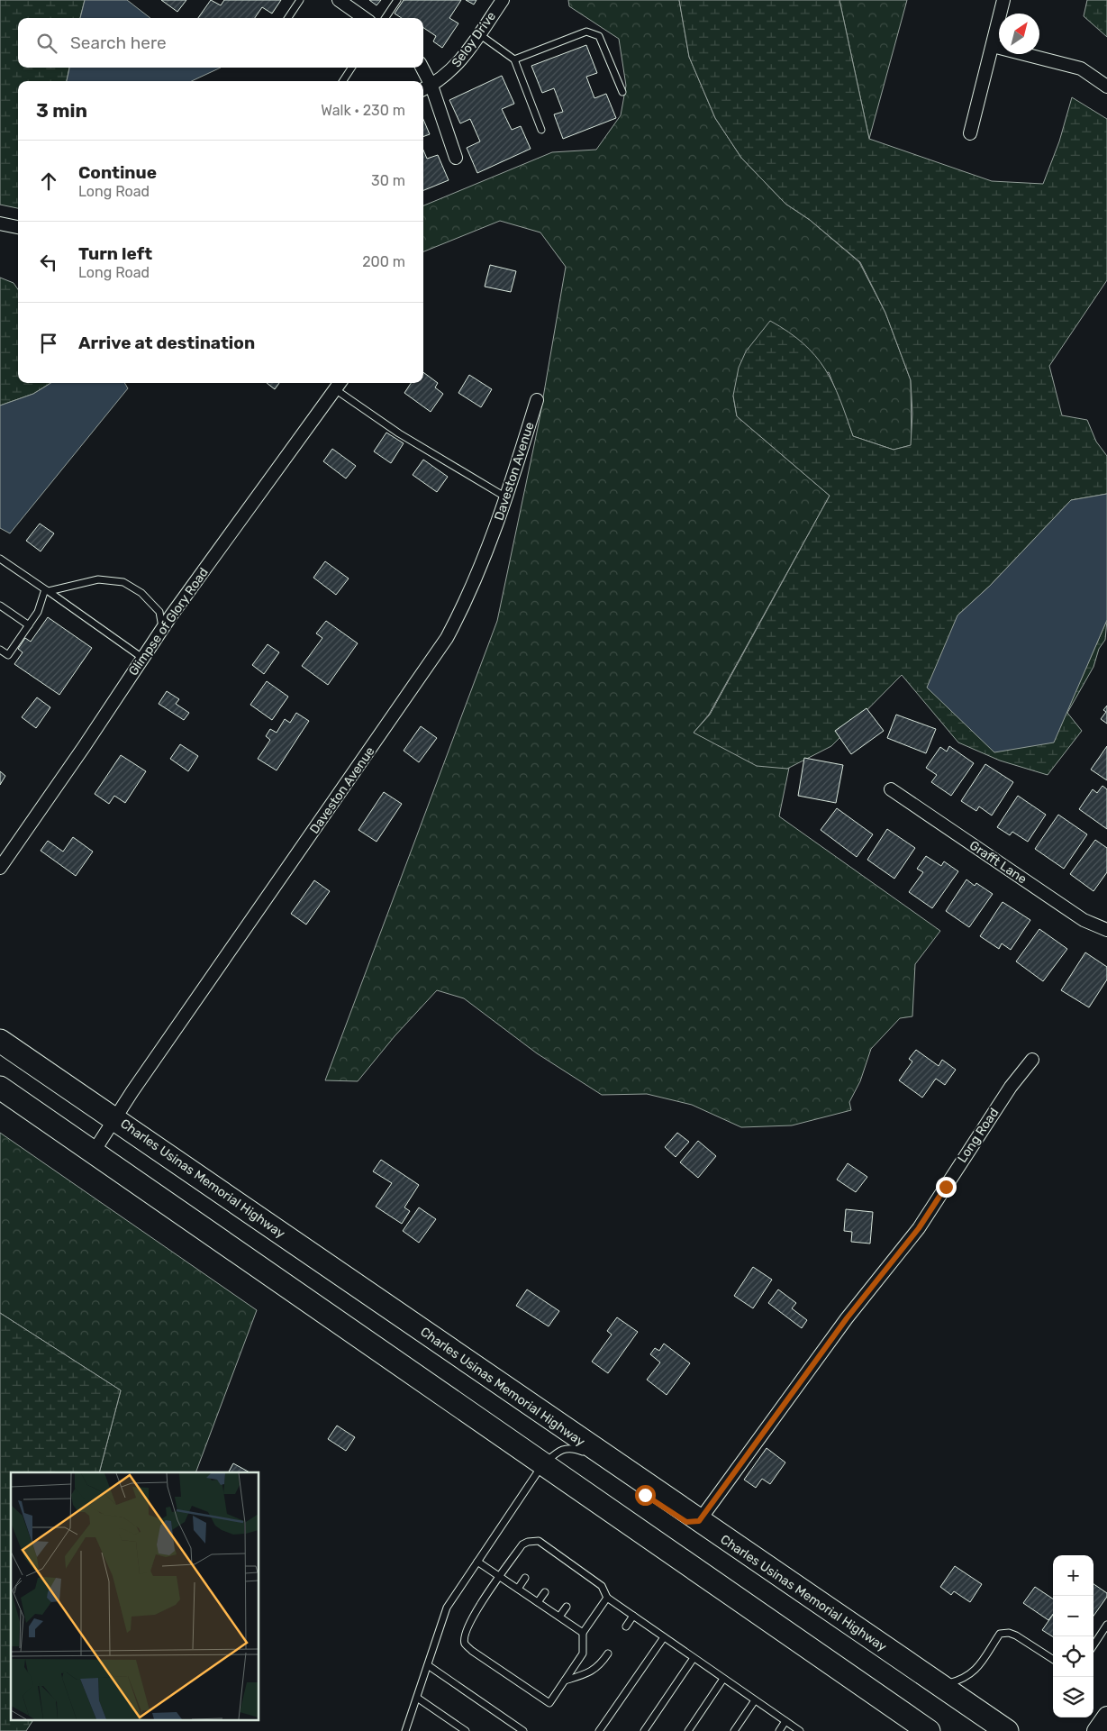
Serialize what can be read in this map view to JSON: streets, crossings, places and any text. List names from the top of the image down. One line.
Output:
{"streets":{"highway":["Charles Usinas Memorial Highway"],"street":["Seloy Drive","Daveston Avenue","Glimpse of Glory Road","Grafft Lane","Long Road"]},"crossings":[["Daveston Avenue","Charles Usinas Memorial Highway"],["Long Road","Charles Usinas Memorial Highway"]],"north":"top right","page":{"search":"Search here","heading":["3 min","Walk · 230 m"],"list":[["Continue","Long Road","30 m"],["Turn left","Long Road","200 m"],"Arrive at destination"],"map_buttons":["+","−"]}}
